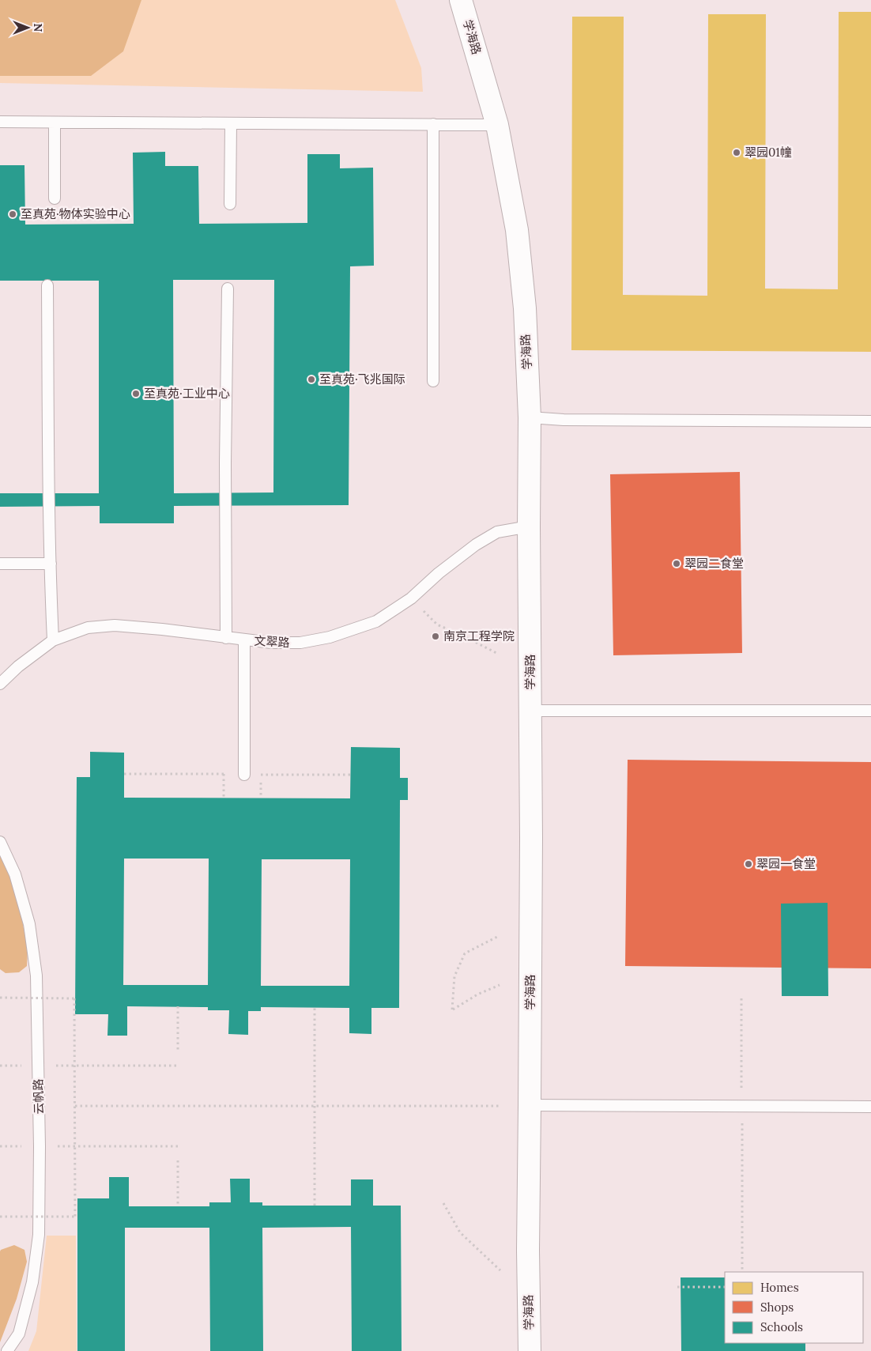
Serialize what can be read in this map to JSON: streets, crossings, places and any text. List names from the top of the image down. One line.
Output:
{"streets":{"street":["学海路"],"lane":["文翠路","云帆路"]},"crossings":[["学海路","文翠路"]],"places":["翠园01幢","至真苑·物体实验中心","至真苑·飞兆国际","至真苑·工业中心","翠园二食堂","南京工程学院","翠园一食堂"],"legend":["Homes","Shops","Schools"],"north":"right"}
